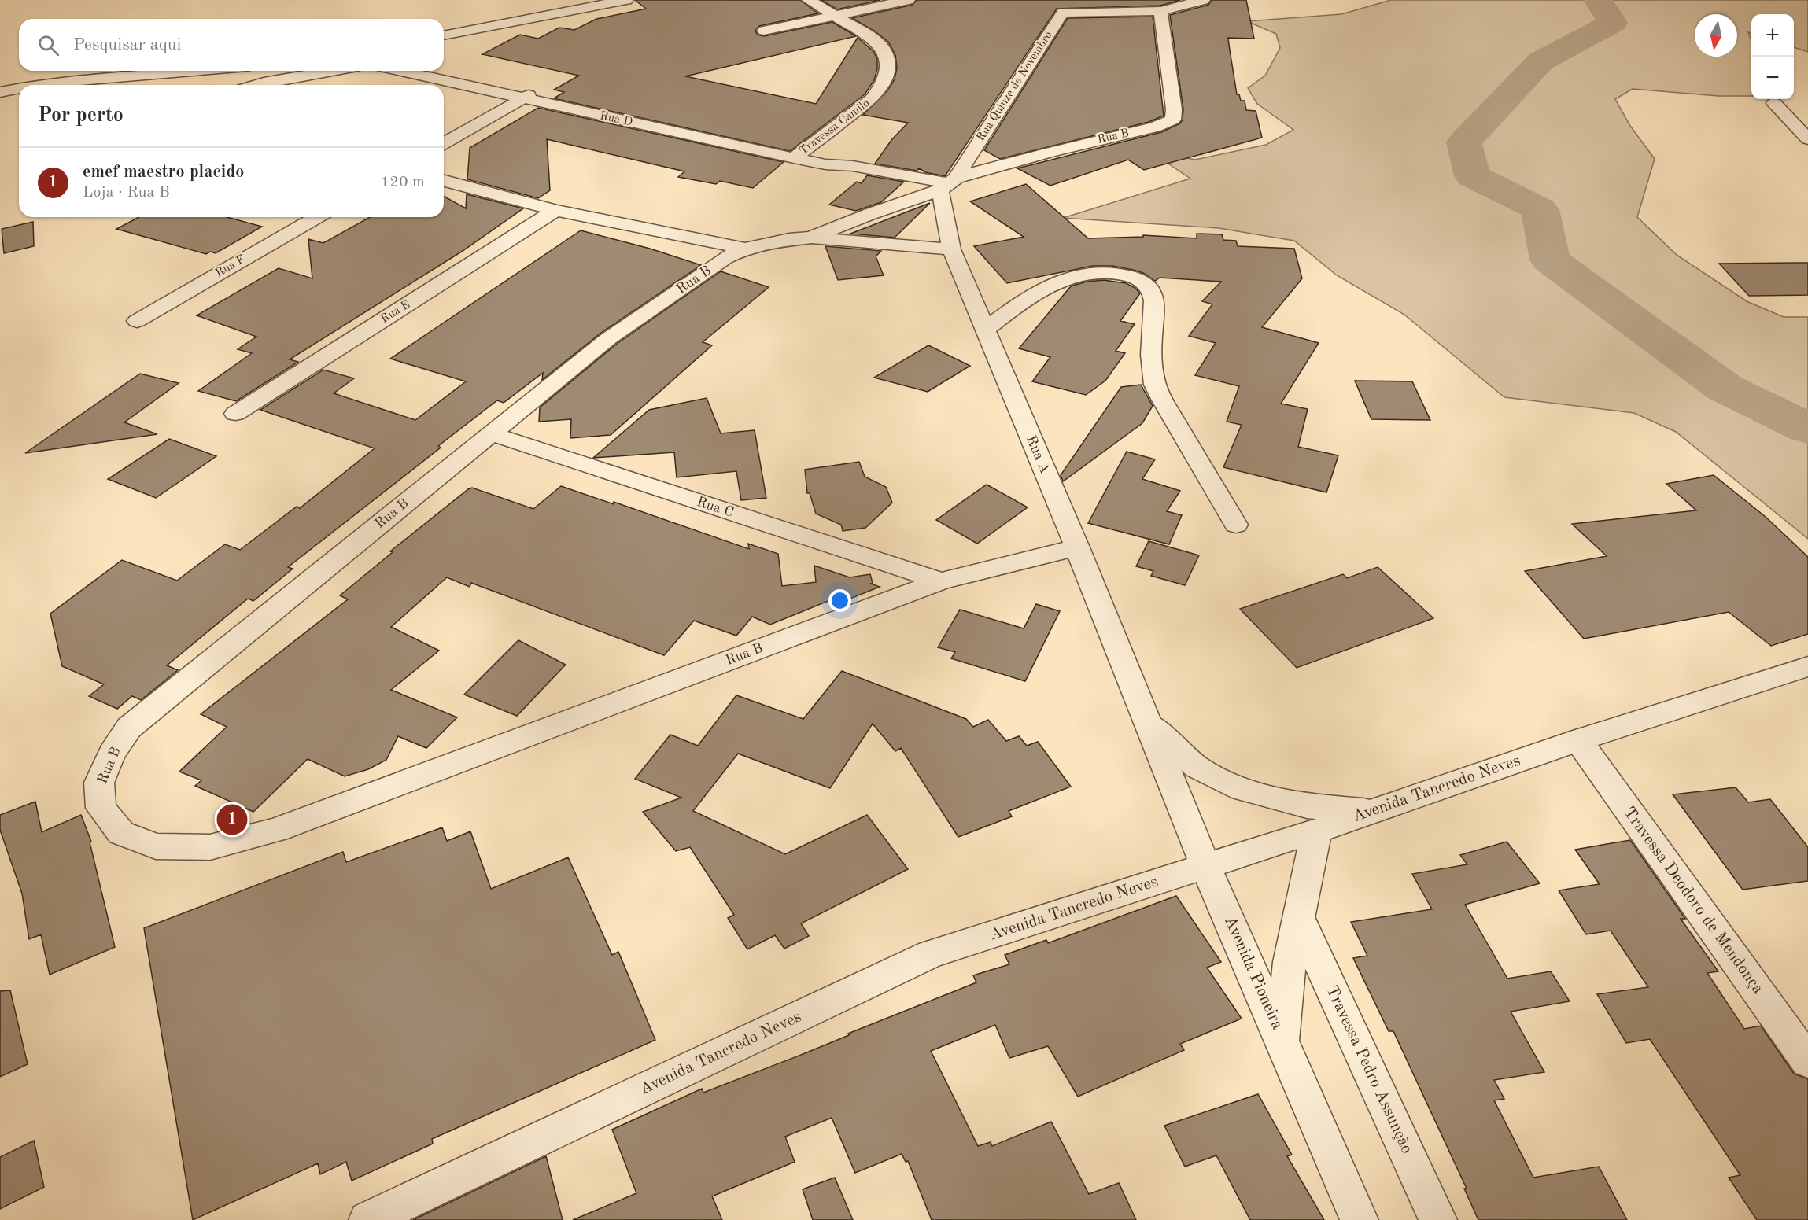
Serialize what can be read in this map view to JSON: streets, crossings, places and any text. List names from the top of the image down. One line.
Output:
{"streets":{"street":["Rua Quinze de Novembro","Rua D","Travessa Camilo","Rua B","Rua F","Rua E","Rua A","Rua C","Avenida Tancredo Neves","Travessa Deodoro de Mendonça","Avenida Pioneira","Travessa Pedro Assunção"]},"crossings":[["Rua Quinze de Novembro","Rua D"],["Rua Quinze de Novembro","Rua B"],["Rua Quinze de Novembro","Rua A"],["Rua D","Travessa Camilo"],["Rua D","Rua B"],["Rua D","Rua A"],["Rua B","Rua A"],["Rua B","Rua C"],["Rua A","Avenida Pioneira"],["Avenida Tancredo Neves","Travessa Deodoro de Mendonça"],["Avenida Tancredo Neves","Avenida Pioneira"]],"north":"bottom","page":{"map_buttons":["+","−"],"search":"Pesquisar aqui","heading":"Por perto","list":[{"mark":"1","name":"emef maestro placido","note":"Loja · Rua B","value":"120 m"}],"pins":"1"}}
